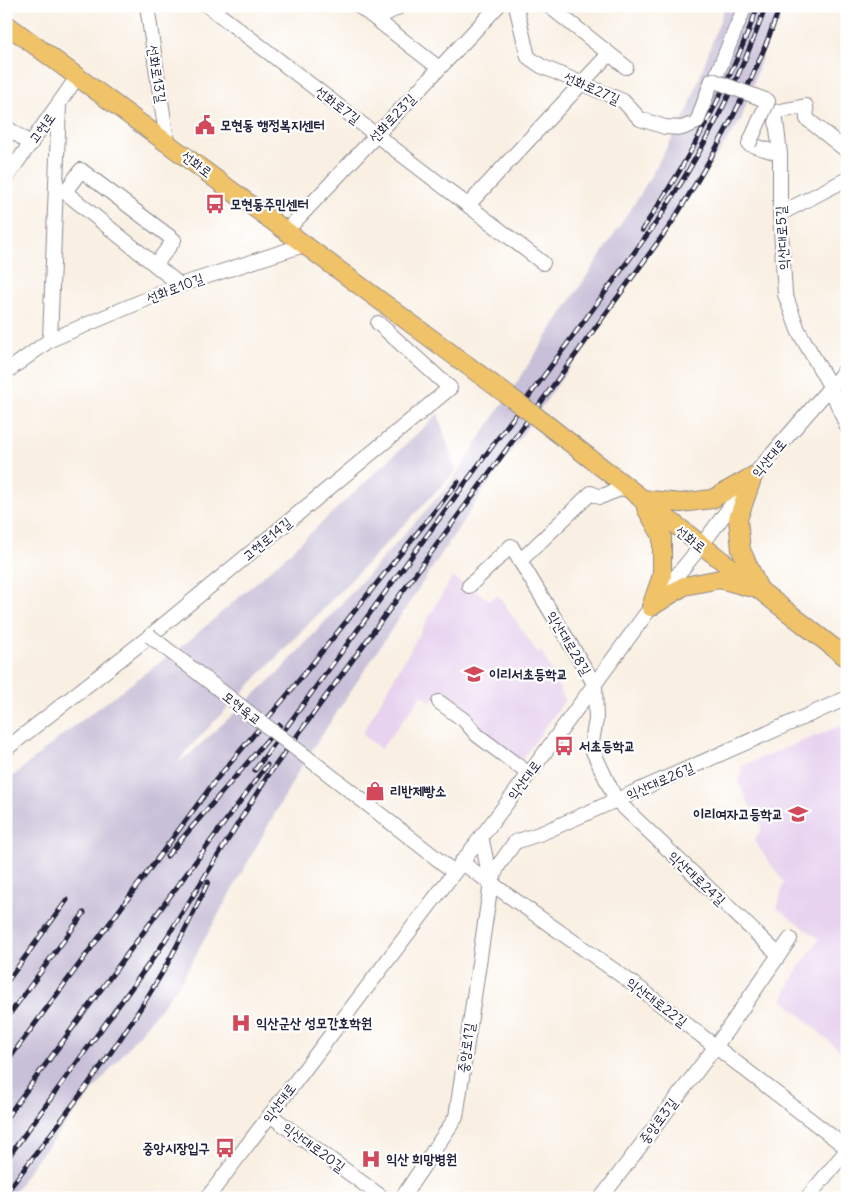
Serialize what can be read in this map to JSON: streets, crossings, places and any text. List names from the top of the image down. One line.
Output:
{"streets":{"main road":["선화로"],"street":["선화로13길","선화로27길","선화로7길","선화로23길","고현로","익산대로5길","선화로10길","익산대로","고현로14길","익산대로28길","모현육교","익산대로26길","익산대로24길","익산대로22길","중앙로1길","중앙로3길","익산대로20길"]},"crossings":[["선화로13길","선화로"],["선화로7길","선화로23길"],["선화로23길","선화로"],["고현로","선화로"],["선화로","선화로10길"],["선화로","익산대로"],["익산대로5길","익산대로"],["익산대로","익산대로28길"],["익산대로","모현육교"],["익산대로","익산대로22길"],["익산대로","익산대로20길"],["고현로14길","모현육교"],["익산대로28길","익산대로26길"],["익산대로28길","익산대로24길"],["모현육교","익산대로22길"],["익산대로26길","익산대로24길"],["익산대로26길","익산대로22길"],["익산대로26길","중앙로1길"],["익산대로22길","중앙로1길"],["익산대로22길","중앙로3길"]],"places":{"public building":["모현동 행정복지센터"],"bus stop":["모현동주민센터","서초등학교","중앙시장입구"],"school or university":["이리서초등학교","이리여자고등학교"],"shop":["리반제빵소"],"hospital":["익산군산 성모간호학원","익산 희망병원"]}}
